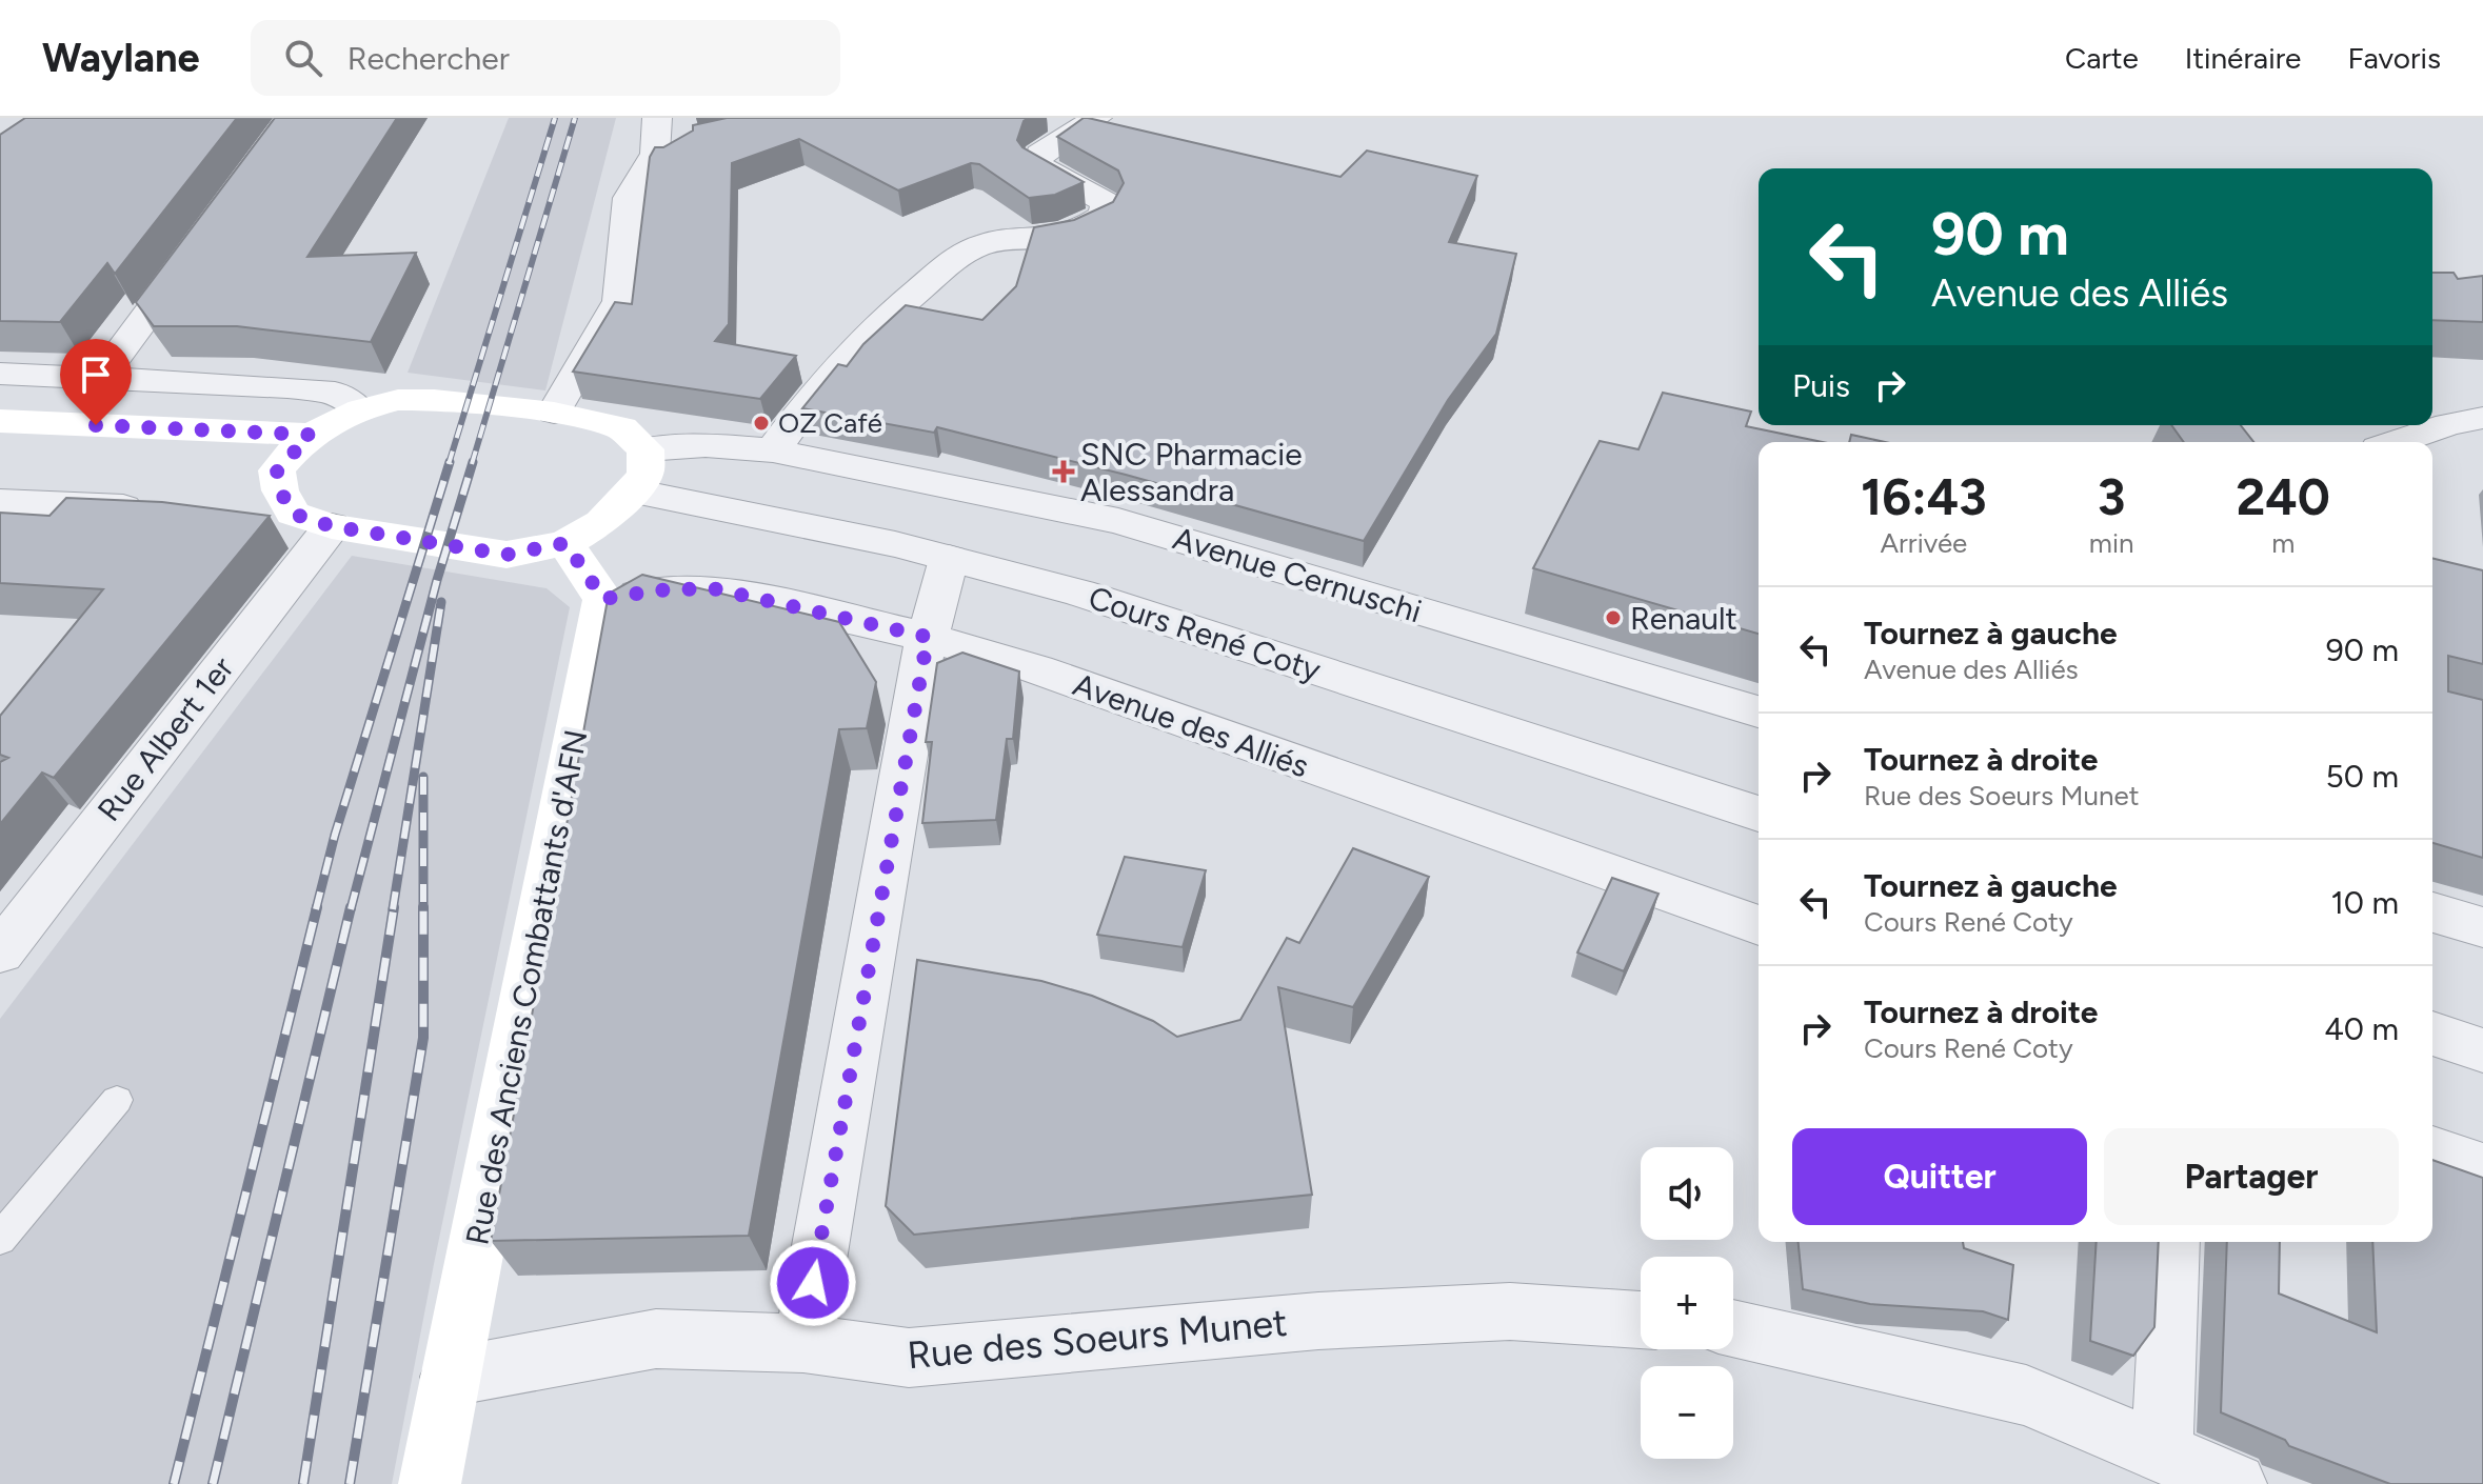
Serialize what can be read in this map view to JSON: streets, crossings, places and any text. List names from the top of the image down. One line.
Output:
{"streets":{"main road":["Rue des Anciens Combattants d'AFN"],"street":["Avenue Cernuschi","Cours René Coty","Avenue des Alliés","Rue Albert 1er","Rue des Soeurs Munet"]},"crossings":[["Avenue des Alliés","Rue des Anciens Combattants d'AFN"],["Rue des Anciens Combattants d'AFN","Rue des Soeurs Munet"]],"places":{"other":["OZ Café","Renault"],"health":["SNC Pharmacie Alessandra"]},"page":{"header":"Waylane","search":"Rechercher","nav":["Carte","Itinéraire","Favoris"],"turn":["90 m","Avenue des Alliés"],"then":"Puis","eta":["16:43","Arrivée","3","min","240","m"],"list":[{"name":"Tournez à gauche","note":"Avenue des Alliés","value":"90 m"},{"name":"Tournez à droite","note":"Rue des Soeurs Munet","value":"50 m"},{"name":"Tournez à gauche","note":"Cours René Coty","value":"10 m"},{"name":"Tournez à droite","note":"Cours René Coty","value":"40 m"}],"buttons":["Quitter","Partager"],"map_buttons":["+","−"]}}
